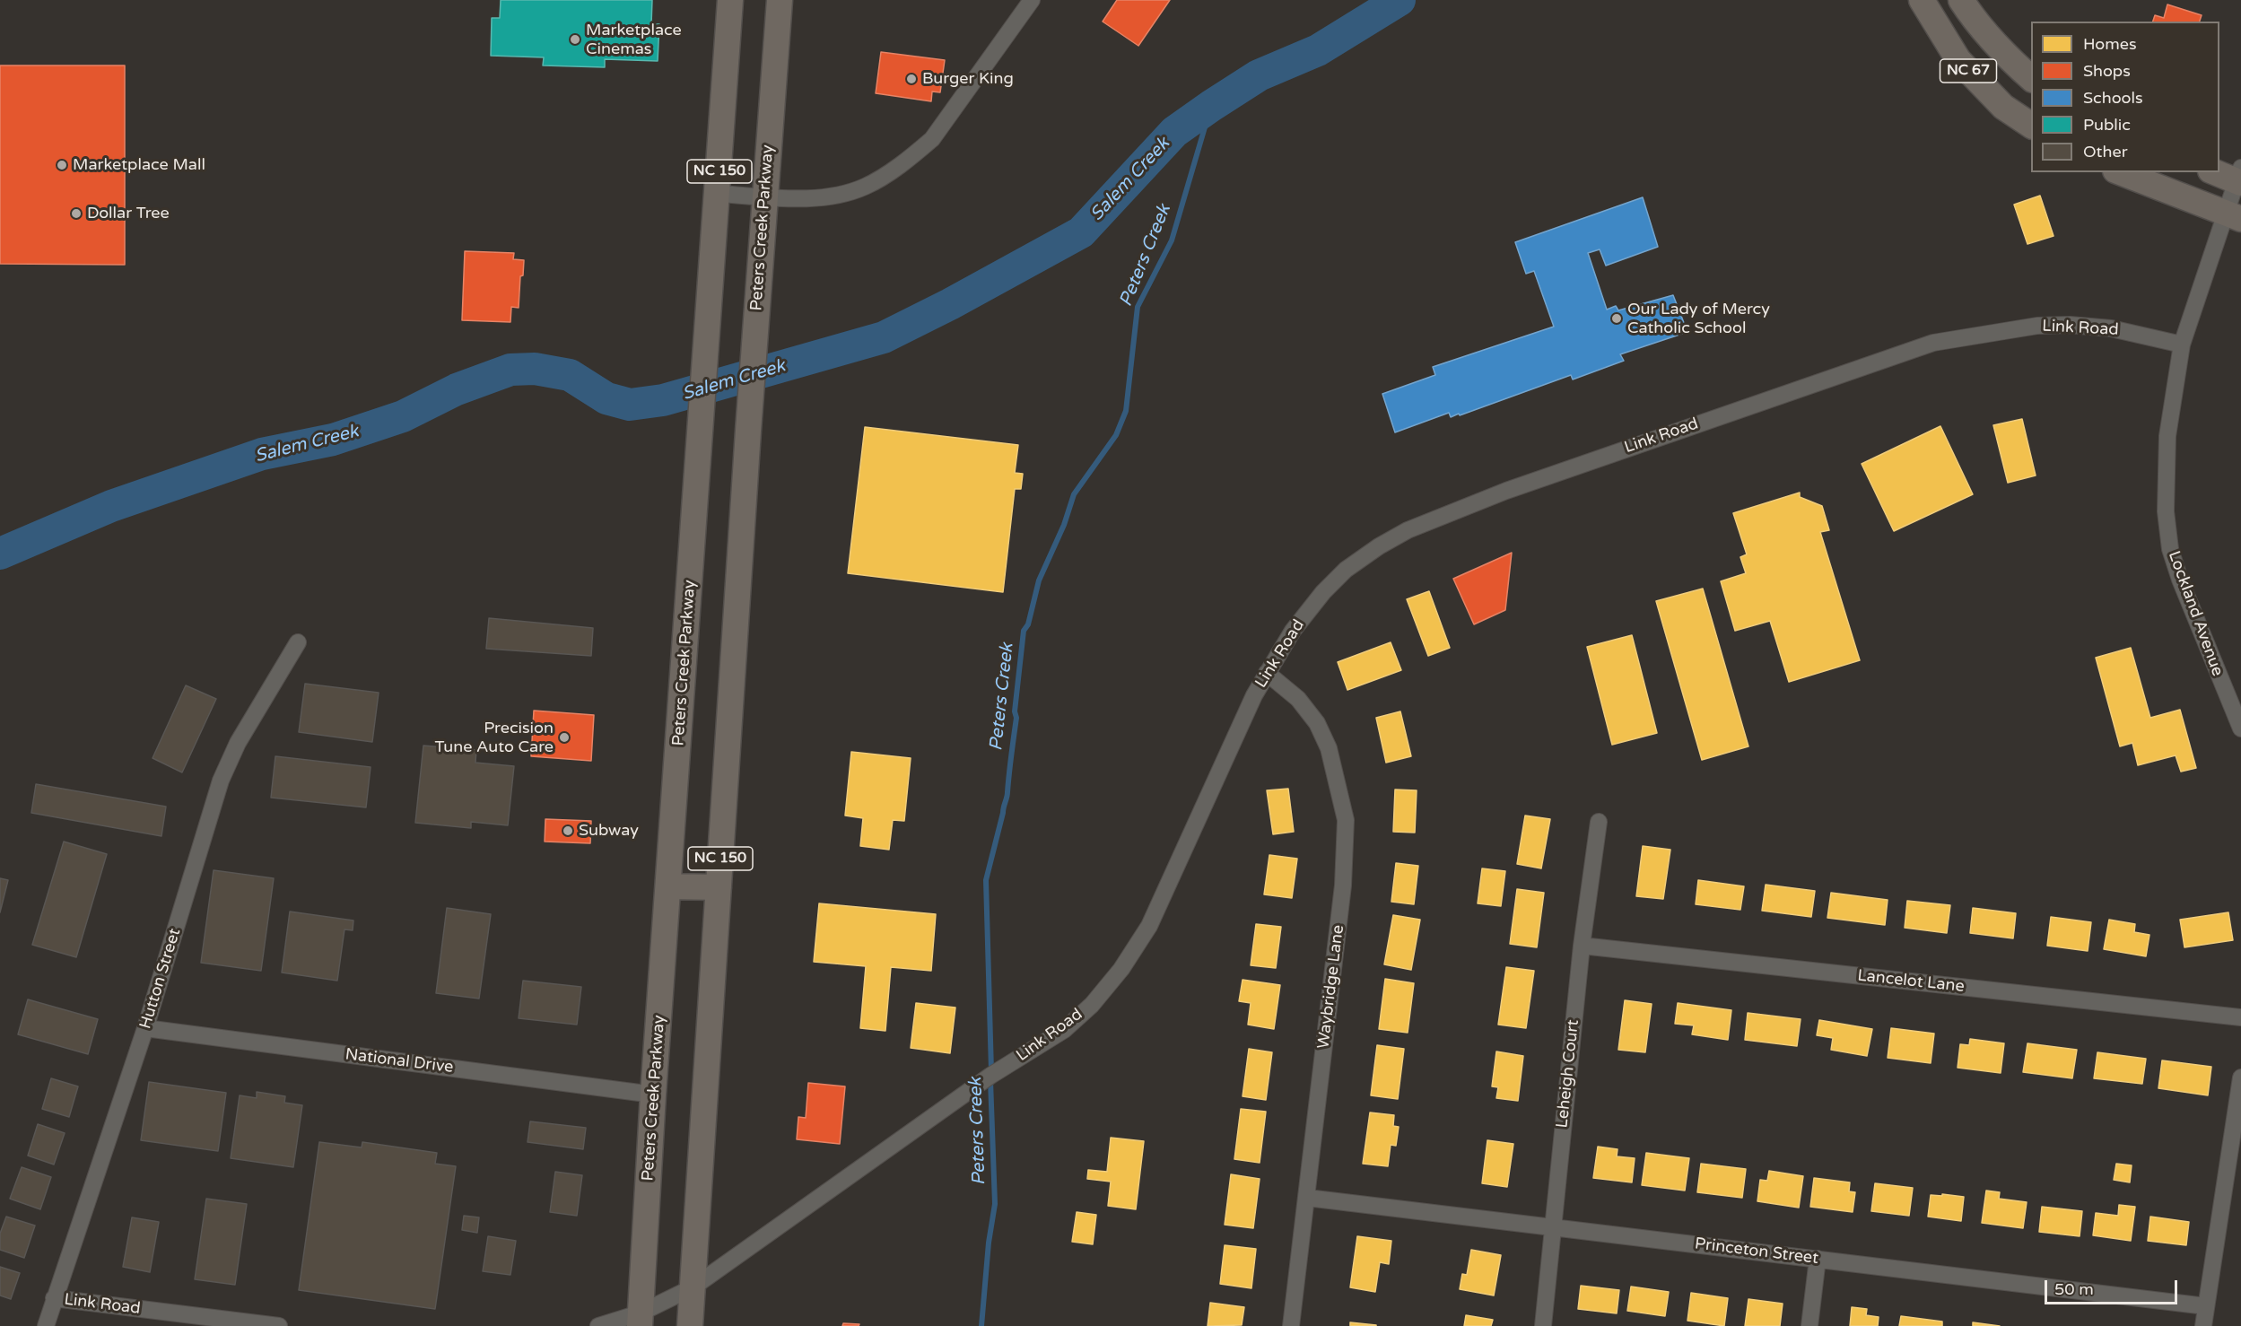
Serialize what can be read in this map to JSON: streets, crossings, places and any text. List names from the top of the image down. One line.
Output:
{"streets":{"main road":["NC 67","NC 150","Peters Creek Parkway"],"street":["Link Road","Lockland Avenue","Hutton Street","Lancelot Lane","Waybridge Lane","National Drive","Leheigh Court","Princeton Street"]},"crossings":[["Peters Creek Parkway","Link Road"],["Peters Creek Parkway","National Drive"],["Link Road","Lockland Avenue"],["Link Road","Hutton Street"],["Link Road","Waybridge Lane"],["Hutton Street","National Drive"],["Lancelot Lane","Leheigh Court"],["Waybridge Lane","Princeton Street"],["Leheigh Court","Princeton Street"]],"water":["Salem Creek","Peters Creek"],"places":["Marketplace Cinemas","Burger King","Marketplace Mall","Dollar Tree","Our Lady of Mercy Catholic School","Precision Tune Auto Care","Subway"],"legend":["Homes","Shops","Schools","Public","Other"],"scale_bar":"50 m"}
